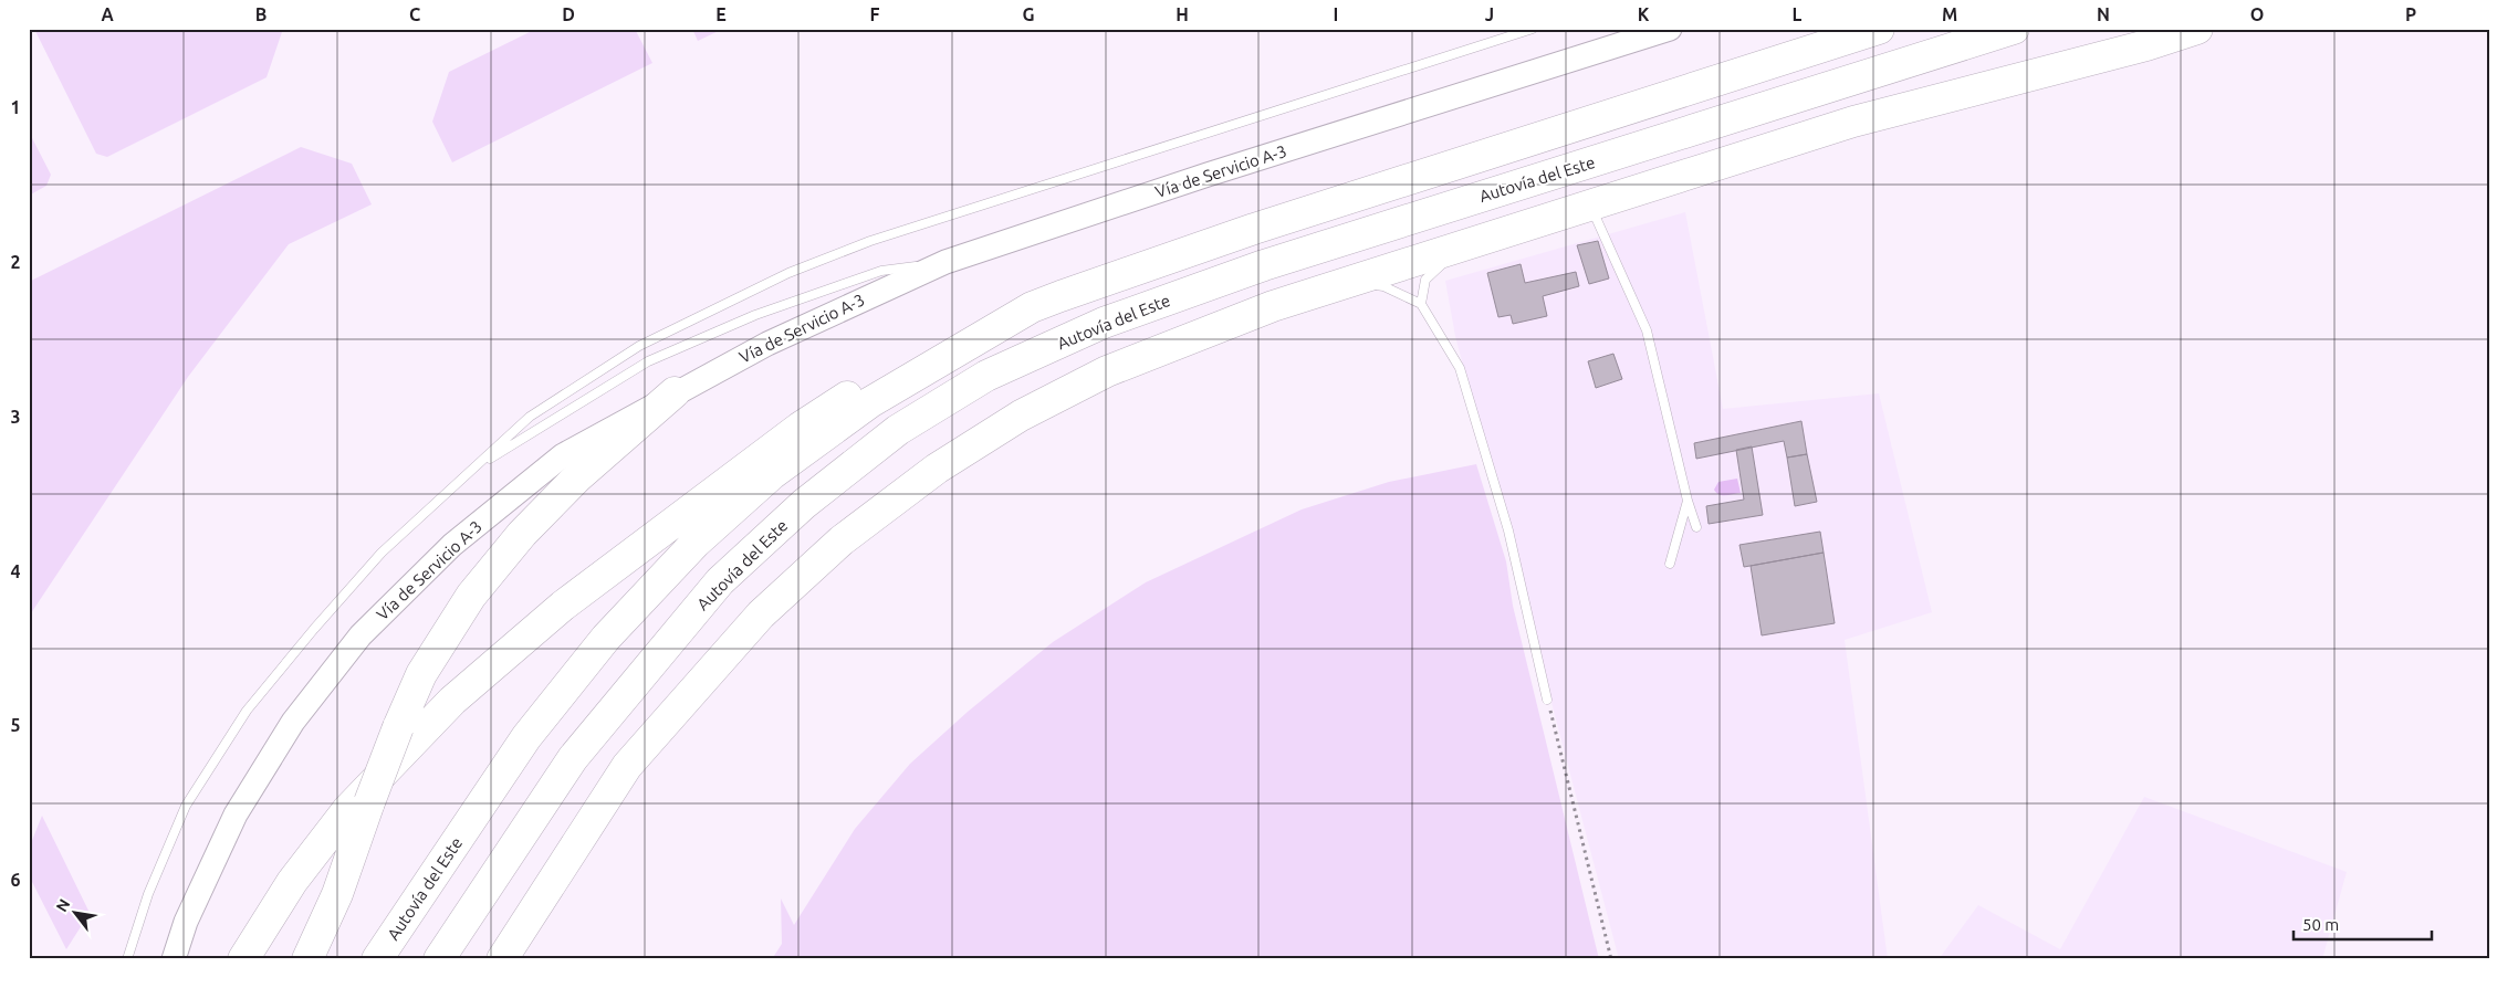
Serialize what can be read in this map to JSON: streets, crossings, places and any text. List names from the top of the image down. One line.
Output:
{"streets":{"highway":["Autovía del Este"],"main road":["Vía de Servicio A-3"]},"scale_bar":"50 m","north":"top left","grid":{"columns":["A","B","C","D","E","F","G","H","I","J","K","L","M","N","O","P"],"rows":["1","2","3","4","5","6"]}}
